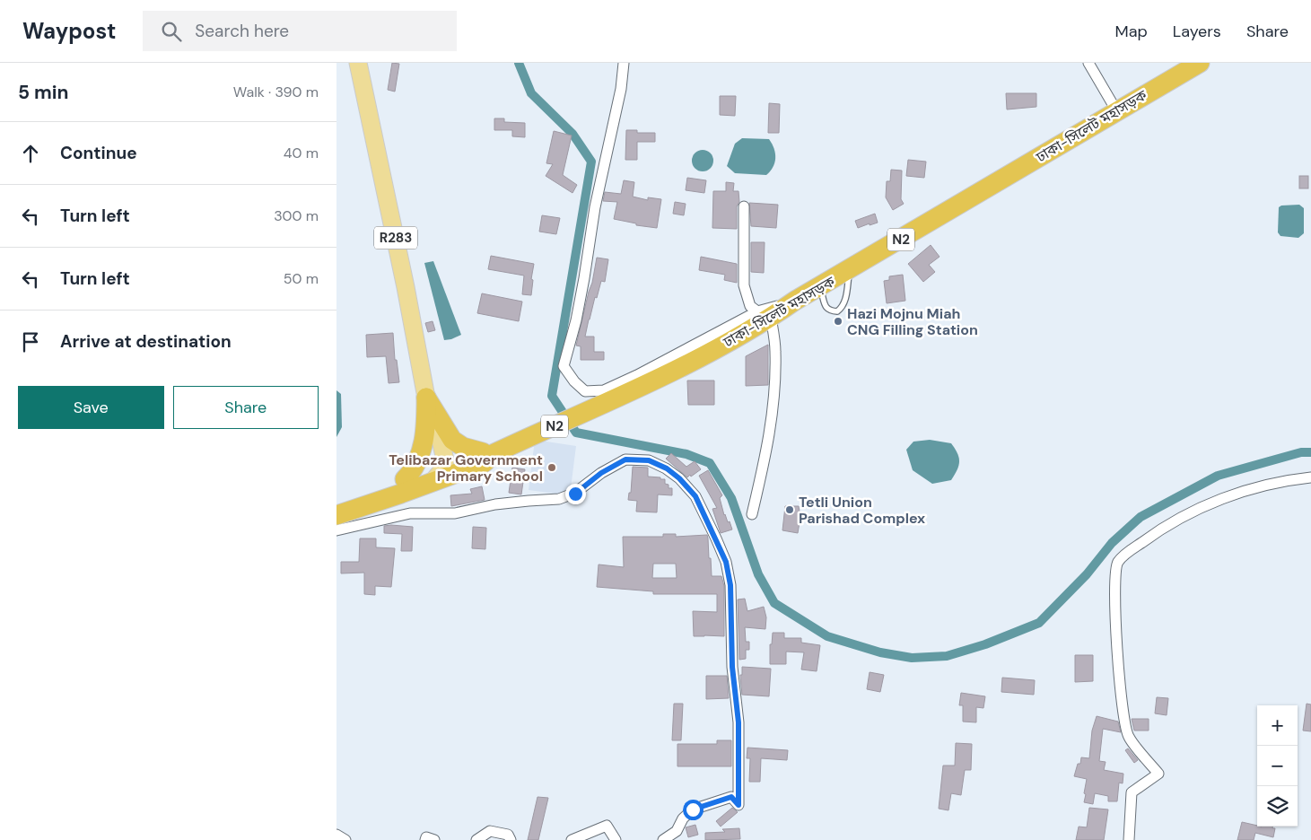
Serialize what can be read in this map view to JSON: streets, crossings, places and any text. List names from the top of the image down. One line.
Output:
{"streets":{"highway":["ঢাকা-সিলেট মহাসড়ক","R283","N2"]},"crossings":[["ঢাকা-সিলেট মহাসড়ক","R283"]],"places":["Hazi Mojnu Miah CNG Filling Station","Telibazar Government Primary School","Tetli Union Parishad Complex"],"page":{"header":"Waypost","search":"Search here","nav":["Map","Layers","Share"],"heading":["5 min","Walk · 390 m"],"list":[["Continue","40 m"],["Turn left","300 m"],["Turn left","50 m"],"Arrive at destination"],"buttons":["Save","Share"],"map_buttons":["+","−"]}}
